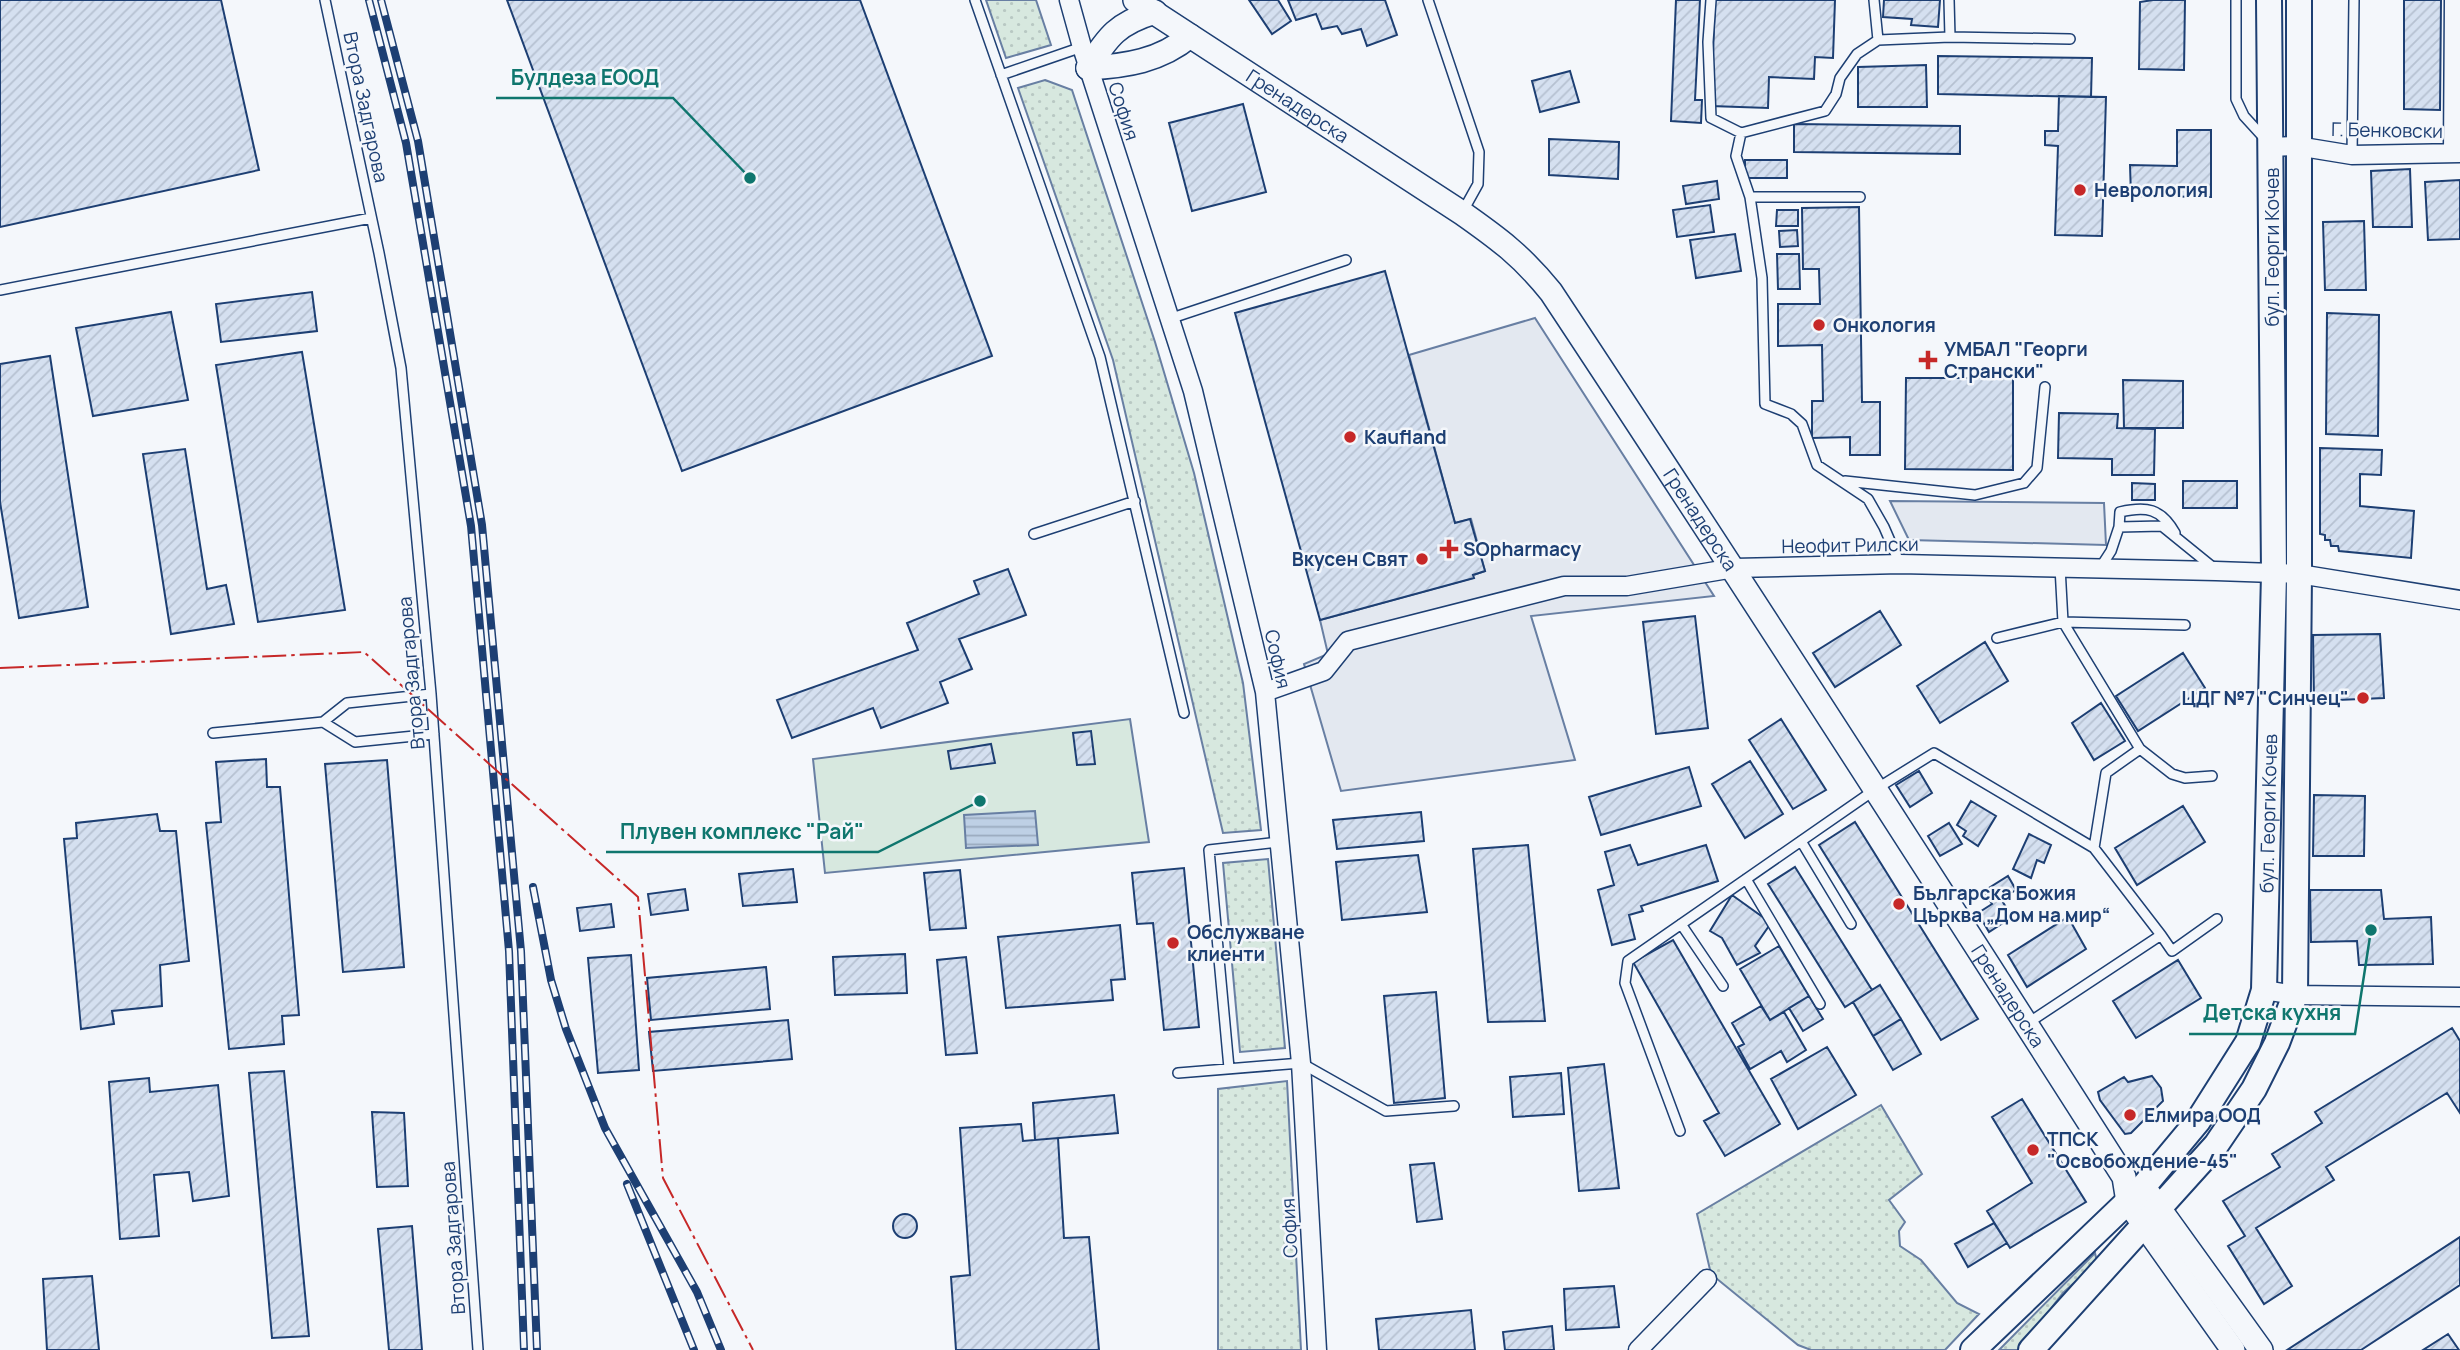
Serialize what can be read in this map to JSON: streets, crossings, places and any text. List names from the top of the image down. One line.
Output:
{"streets":{"main road":["бул. Георги Кочев"],"street":["Гренадерска","София","Г. Бенковски","Неофит Рилски"],"lane":["Втора Задгарова"]},"crossings":[["Гренадерска","бул. Георги Кочев"],["Гренадерска","Неофит Рилски"],["София","Неофит Рилски"],["Г. Бенковски","бул. Георги Кочев"],["бул. Георги Кочев","Неофит Рилски"]],"places":{"other":["Булдеза ЕООД","Неврология","Онкология","Kaufland","Вкусен Свят","ЦДГ №7 \"Синчец\"","Плувен комплекс \"Рай\"","Българска Божия Църква „Дом на мир“","Детска кухня","Обслужване клиенти","Елмира ООД","ТПСК \"Освобождение-45\""],"health":["УМБАЛ \"Георги Странски\"","SOpharmacy"]}}
